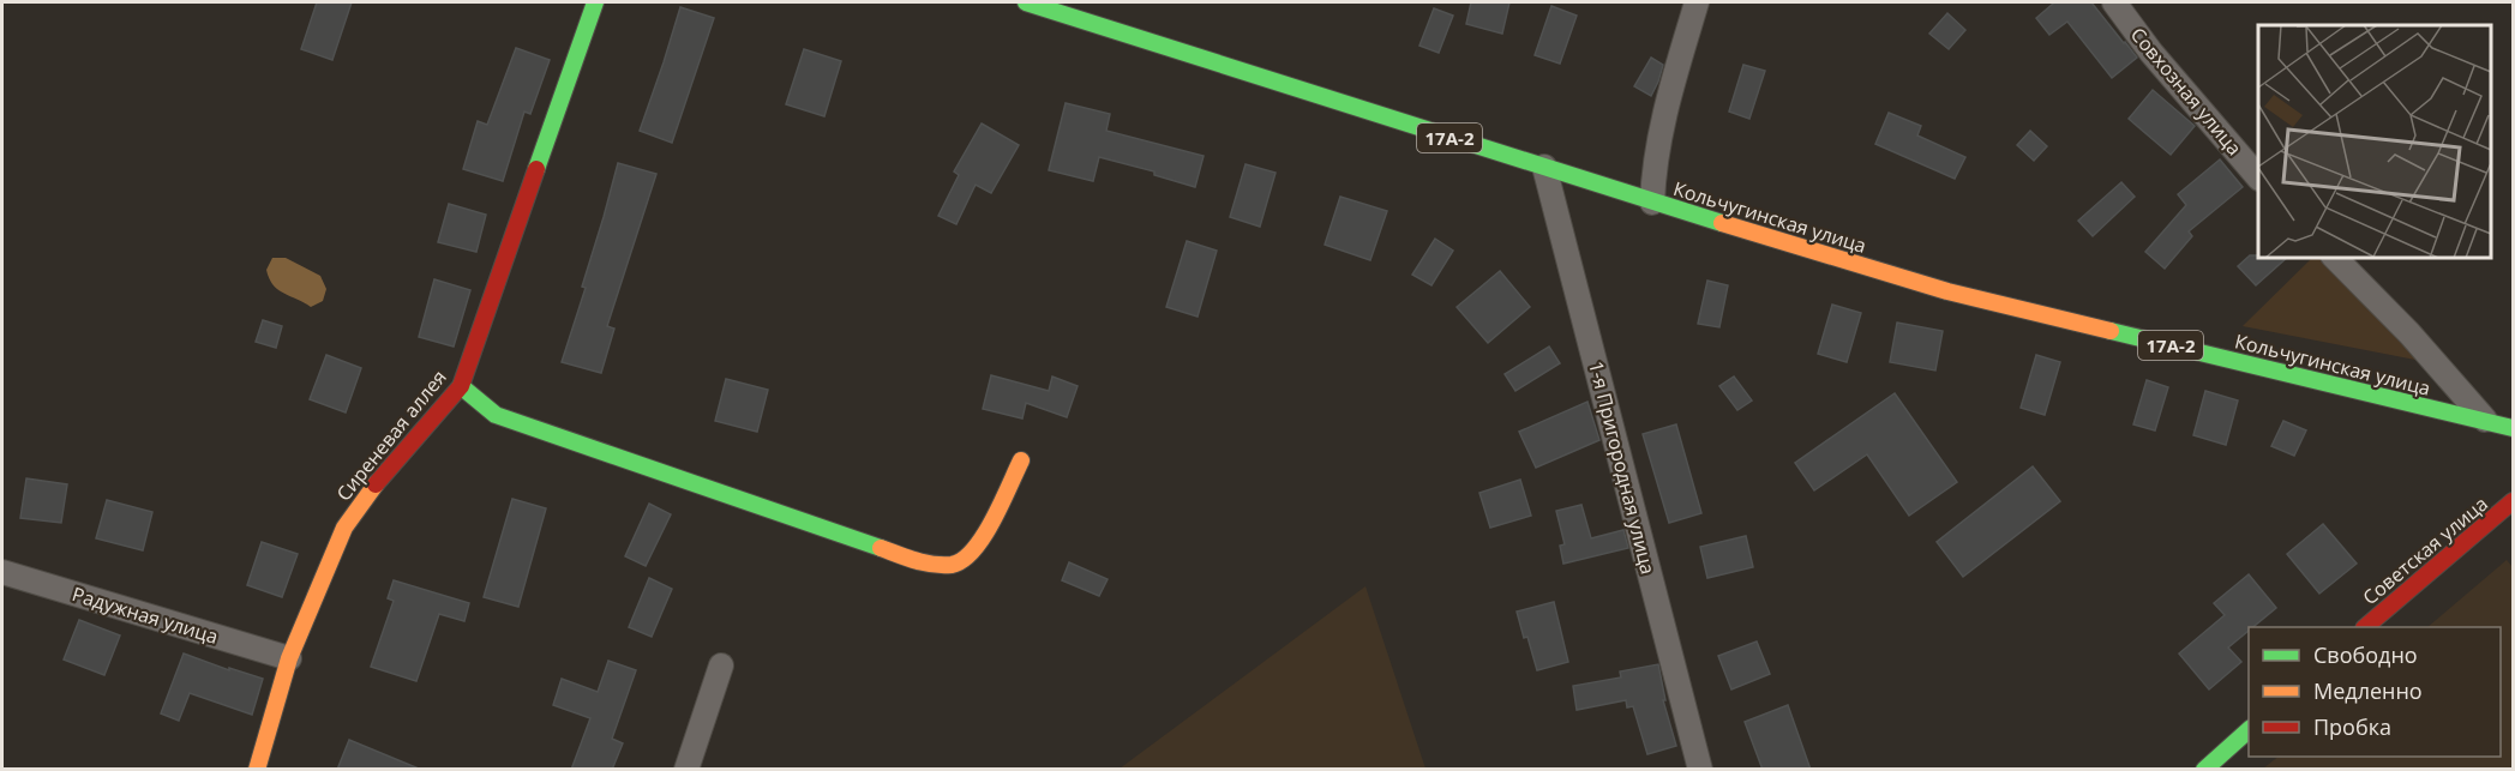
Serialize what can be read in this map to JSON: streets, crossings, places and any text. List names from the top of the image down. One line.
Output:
{"streets":{"street":["Совхозная улица","17А-2","Кольчугинская улица","Сиреневая аллея","1-я Пригородная улица","Советская улица","Радужная улица"]},"crossings":[["Кольчугинская улица","1-я Пригородная улица"],["Сиреневая аллея","Радужная улица"]],"legend":["Свободно","Медленно","Пробка"]}
